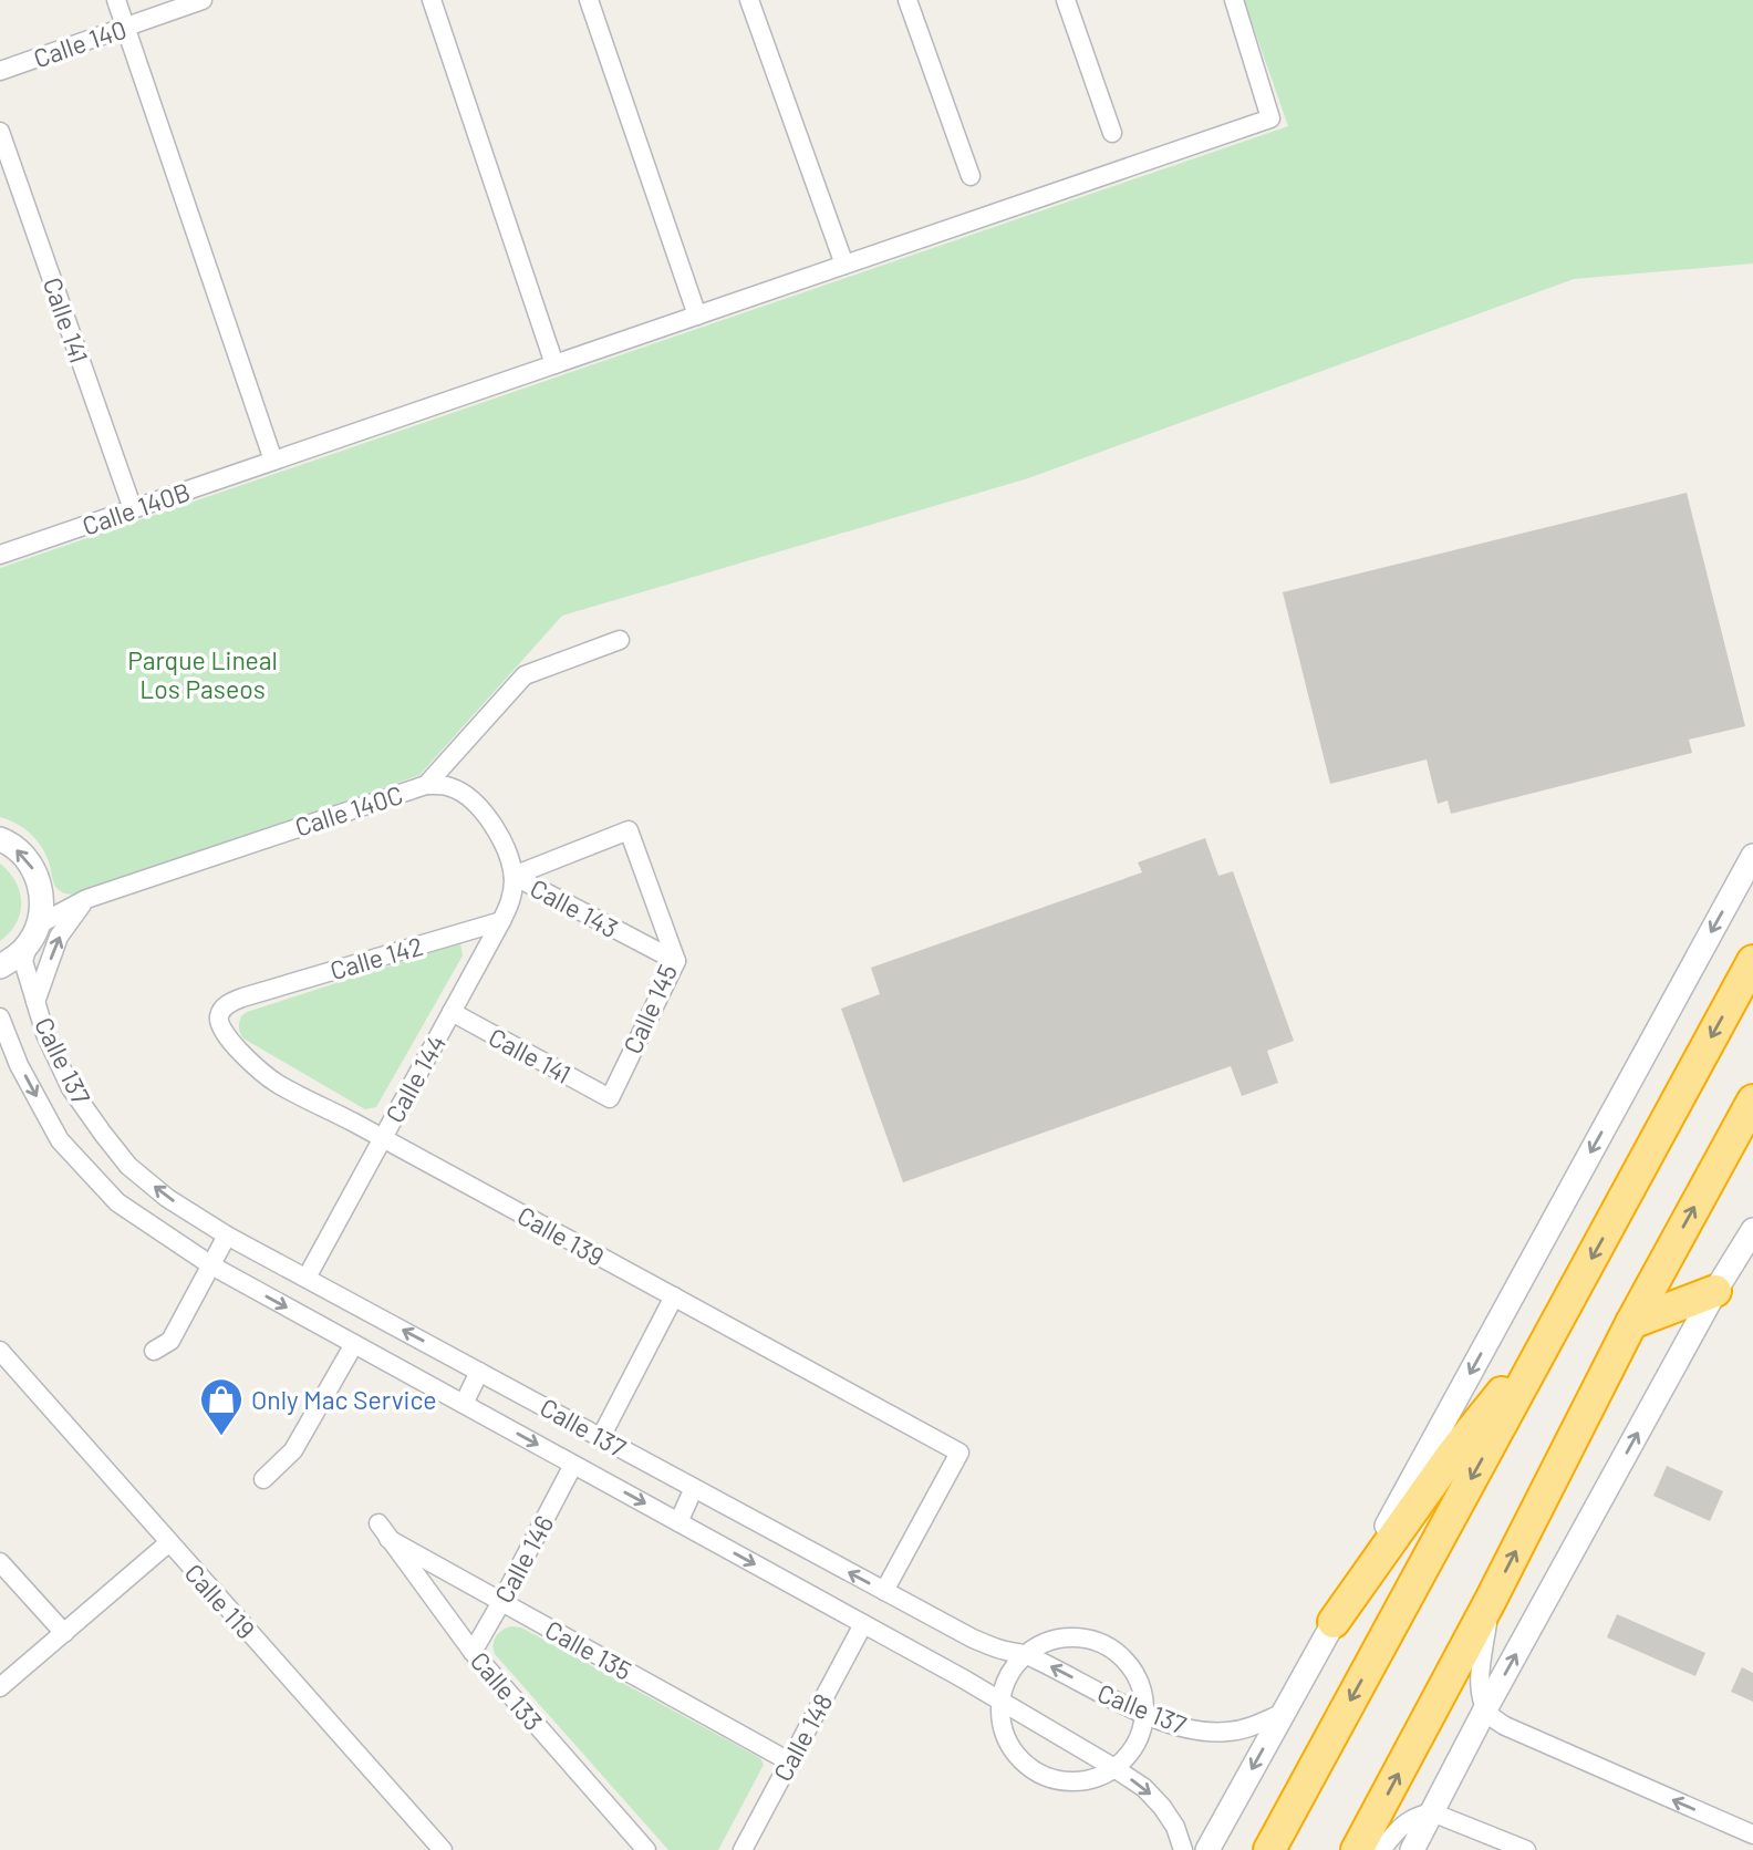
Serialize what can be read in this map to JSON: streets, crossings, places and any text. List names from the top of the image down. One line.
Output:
{"streets":{"street":["Calle 140","Calle 141","Calle 140B","Calle 140C","Calle 143","Calle 142","Calle 145","Calle 137","Calle 144","Calle 139","Calle 146","Calle 119","Calle 135","Calle 133","Calle 148"]},"crossings":[["Calle 141","Calle 140B"],["Calle 141","Calle 145"],["Calle 141","Calle 144"],["Calle 140C","Calle 143"],["Calle 140C","Calle 137"],["Calle 143","Calle 145"],["Calle 143","Calle 144"],["Calle 142","Calle 144"],["Calle 142","Calle 139"],["Calle 145","Calle 144"],["Calle 137","Calle 144"],["Calle 137","Calle 139"],["Calle 137","Calle 146"],["Calle 137","Calle 148"],["Calle 144","Calle 139"],["Calle 146","Calle 135"],["Calle 146","Calle 133"],["Calle 135","Calle 133"],["Calle 135","Calle 148"]],"parks":["Parque Lineal Los Paseos"],"places":{"shop":["Only Mac Service"]}}
